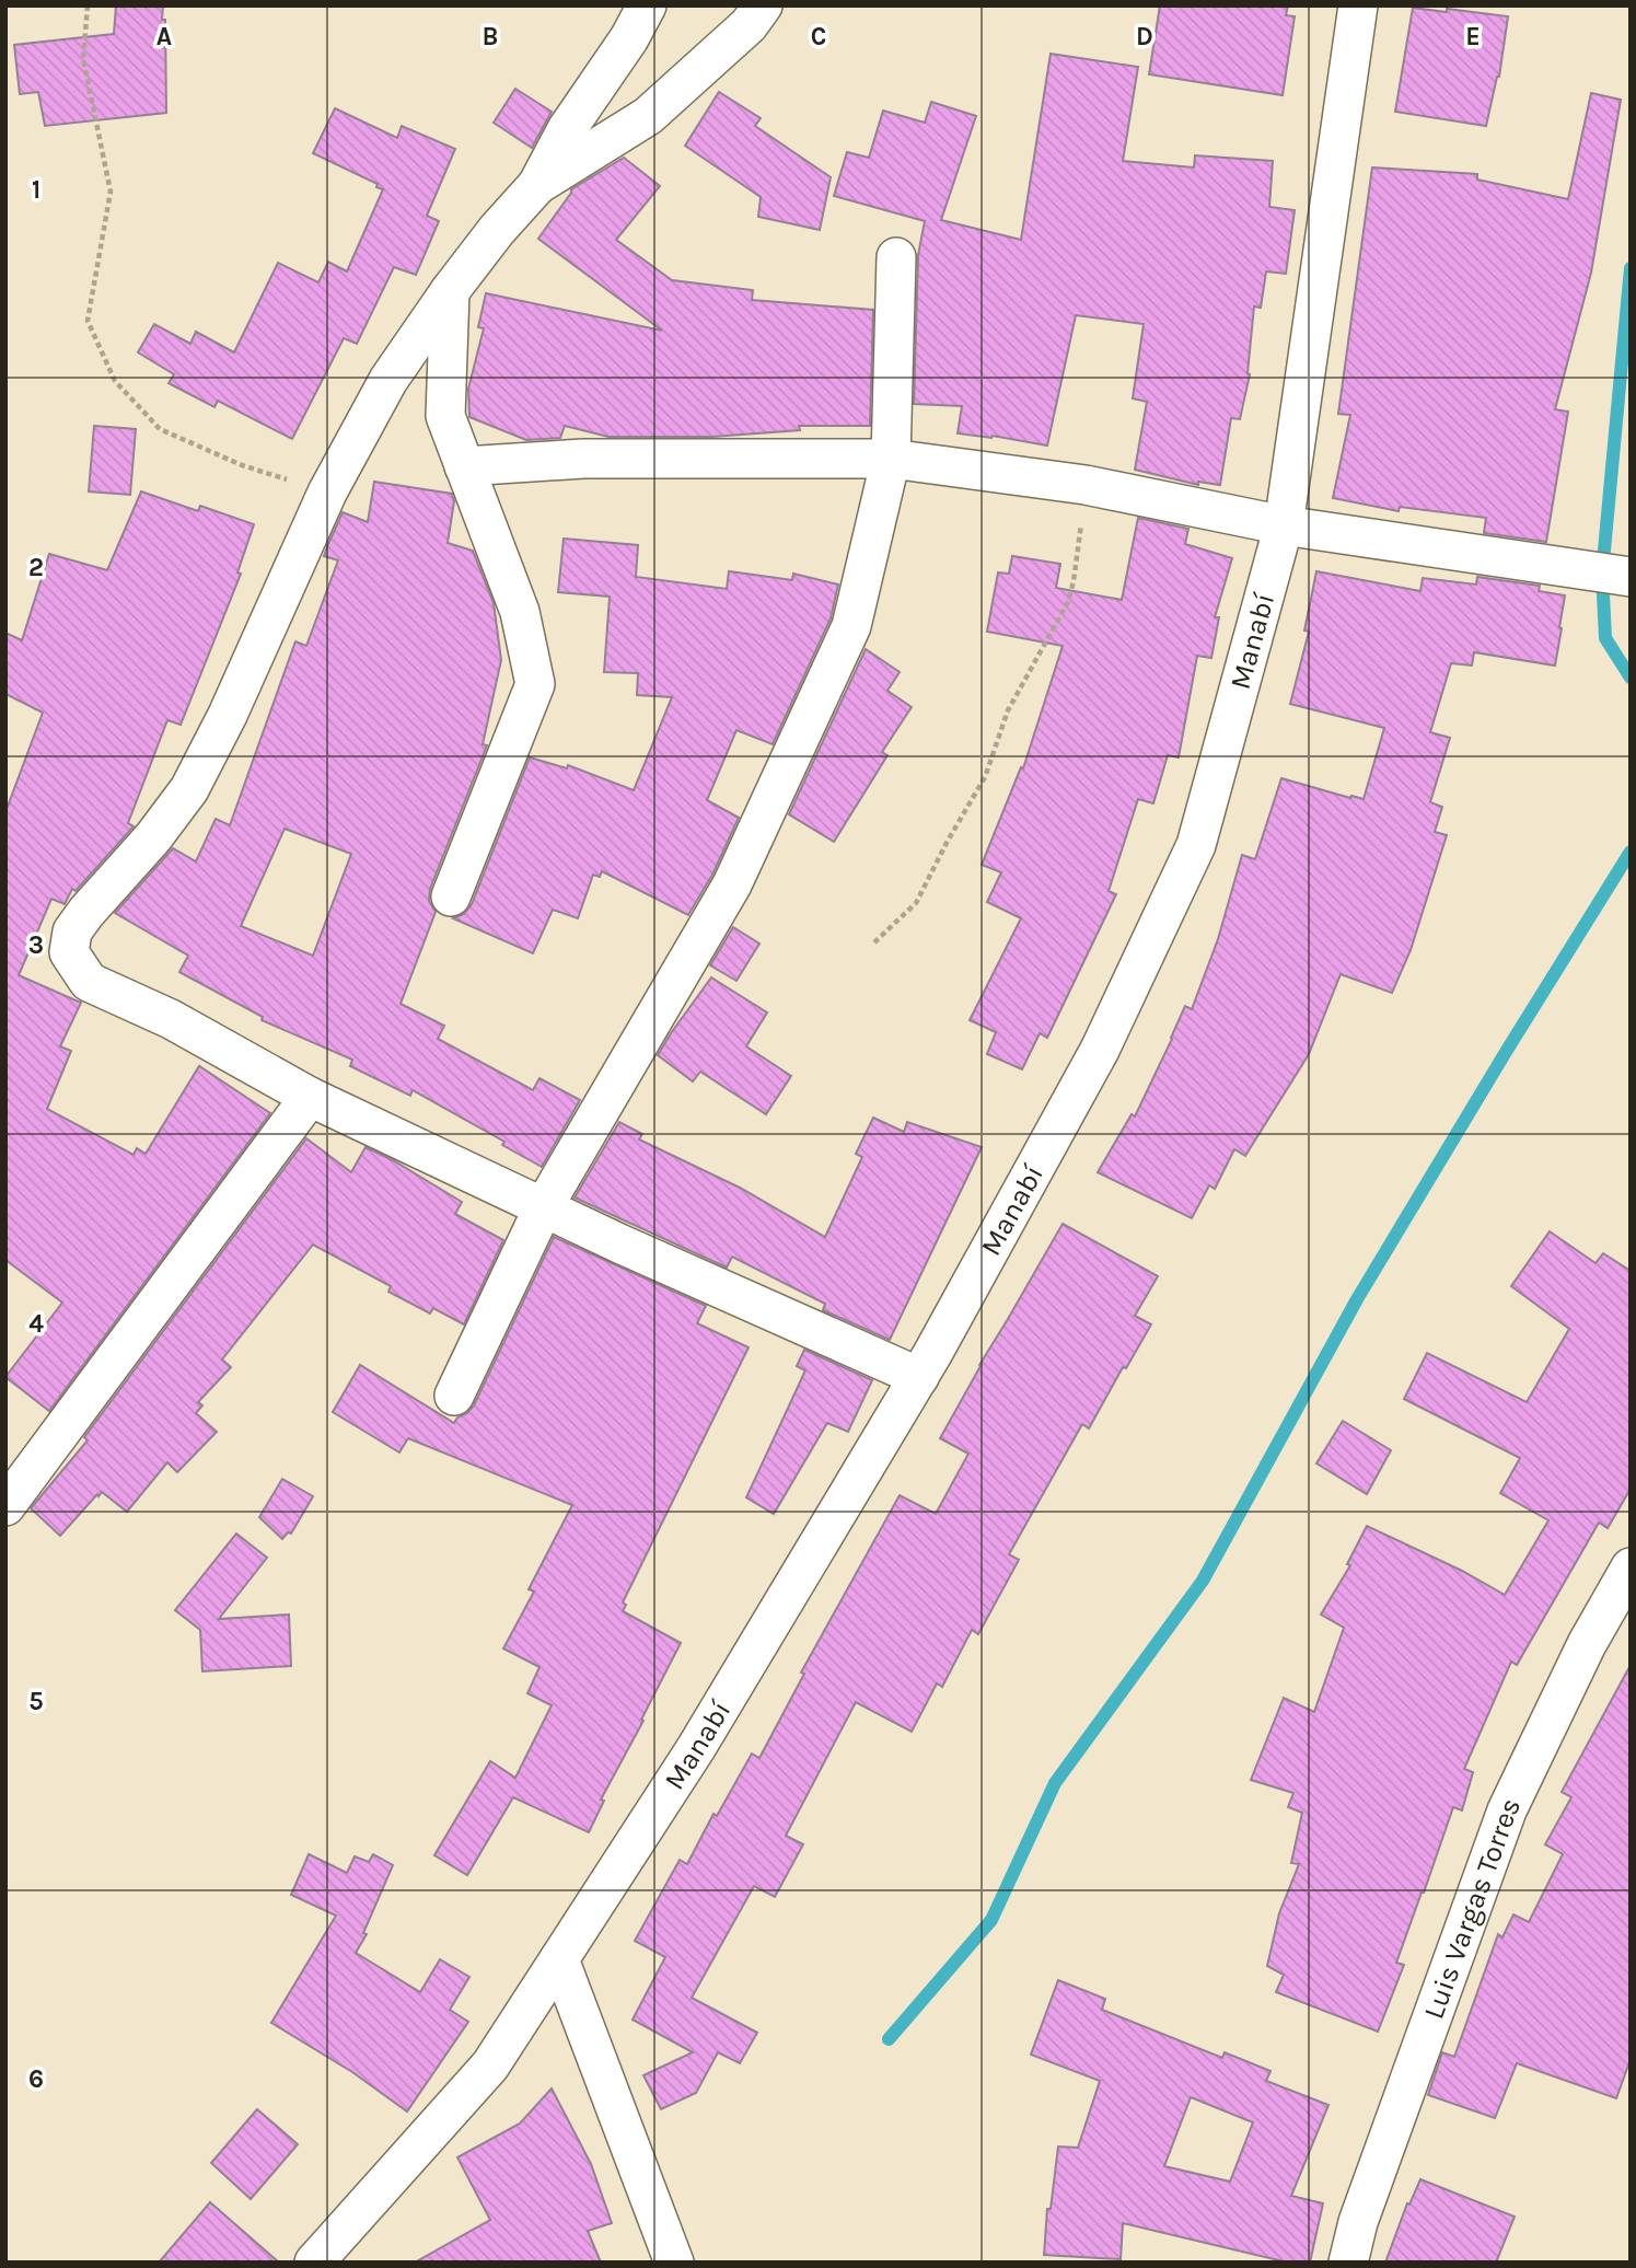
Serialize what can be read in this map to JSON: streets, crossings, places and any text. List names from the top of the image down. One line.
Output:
{"streets":{"street":["Manabí","Luis Vargas Torres"]},"grid":{"columns":["A","B","C","D","E"],"rows":["1","2","3","4","5","6"]}}
